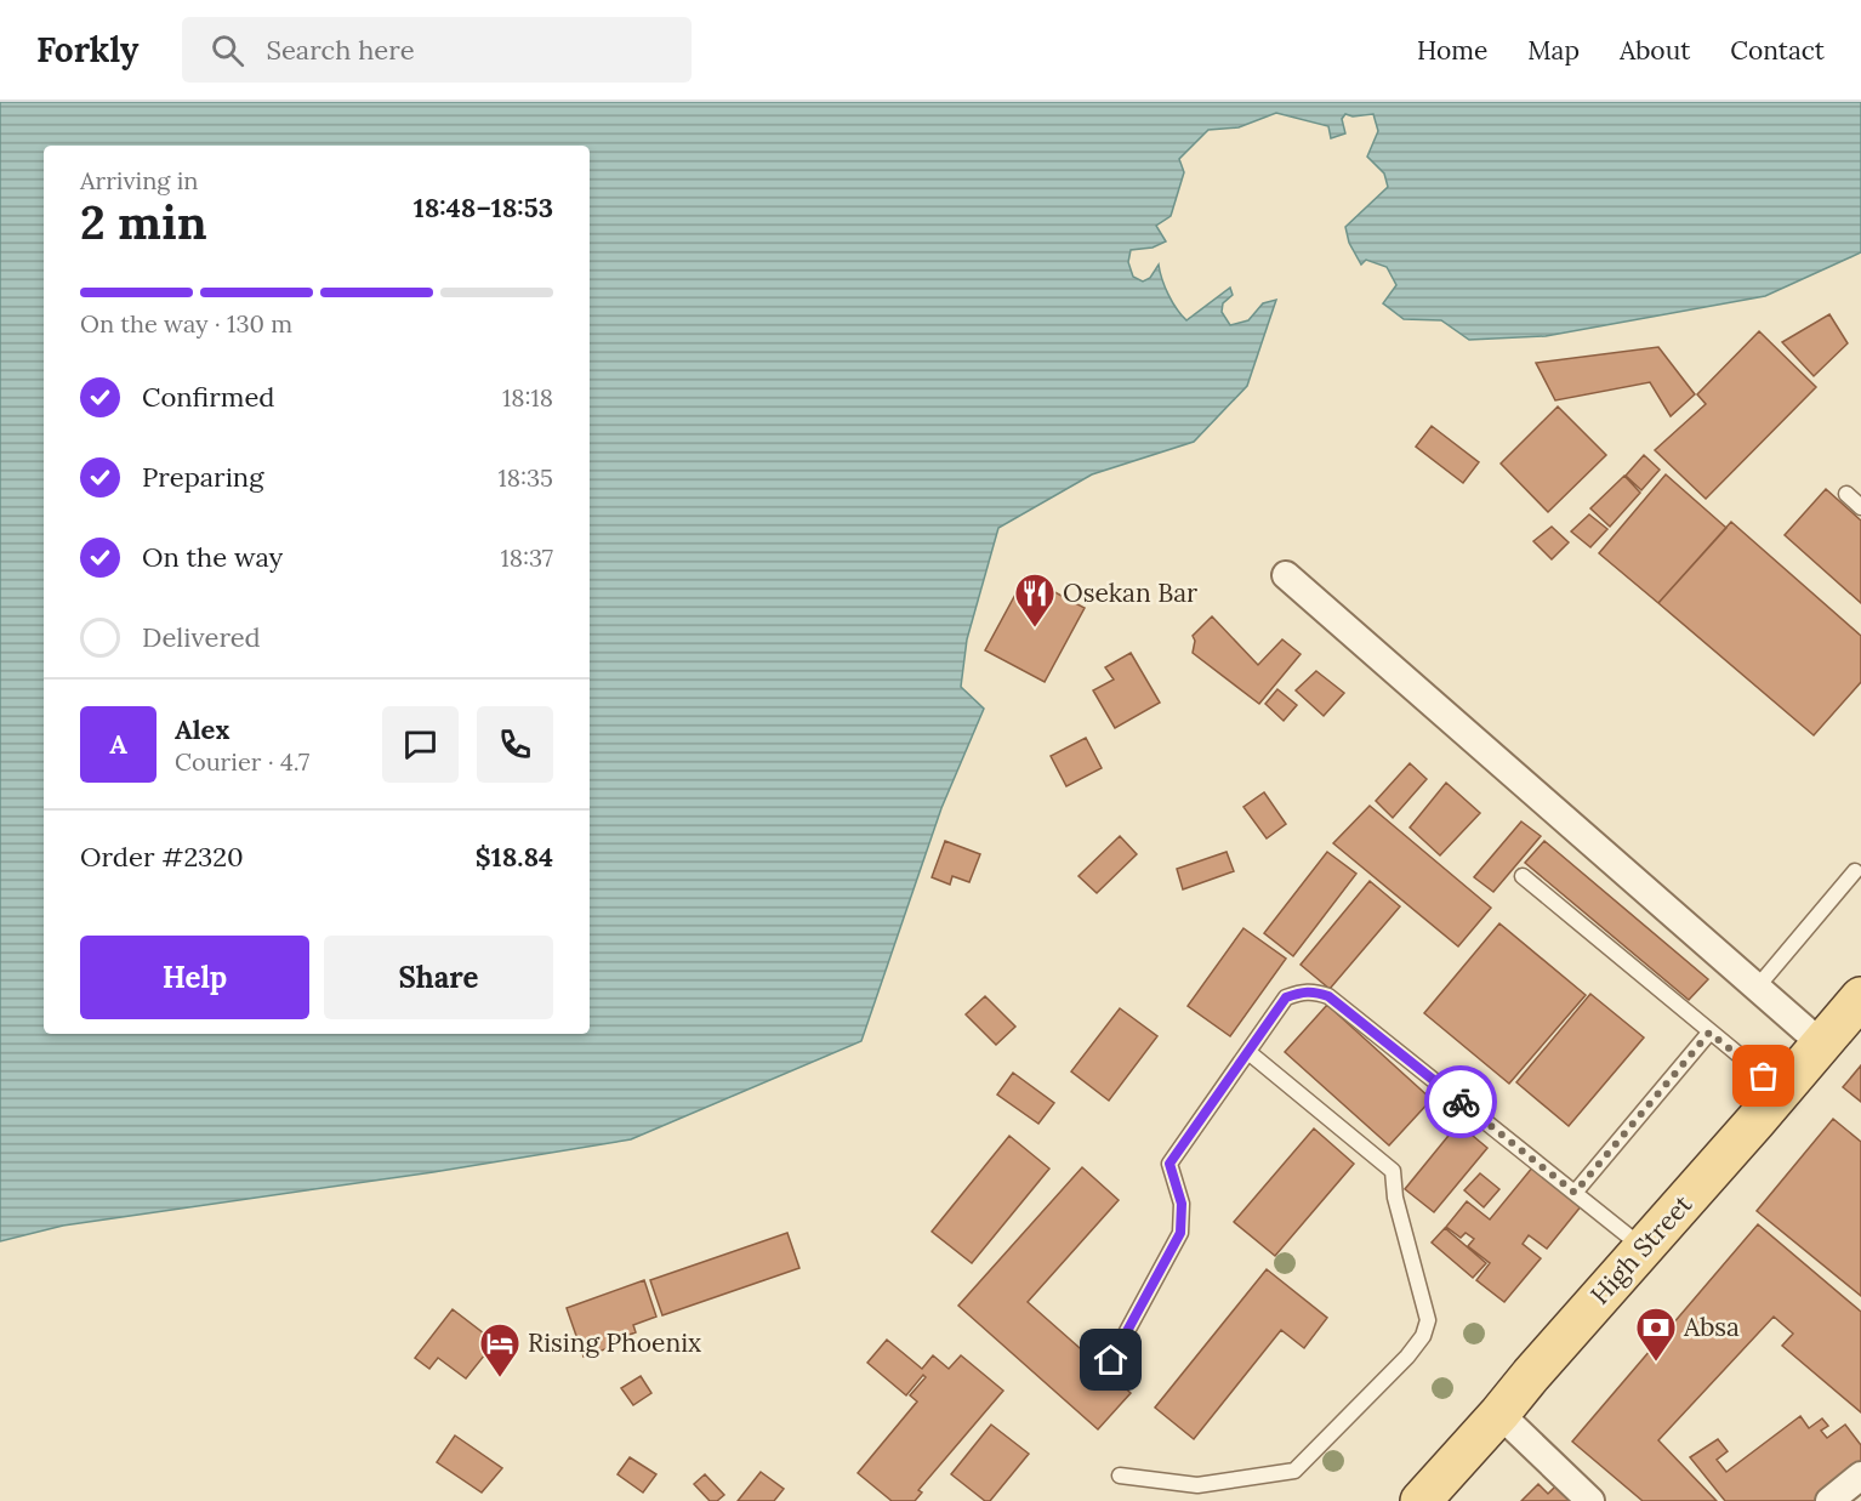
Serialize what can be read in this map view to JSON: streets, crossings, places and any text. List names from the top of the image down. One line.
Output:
{"streets":{"main road":["High Street"]},"places":{"restaurant":["Osekan Bar"],"bank":["Absa"],"hotel":["Rising Phoenix"]},"page":{"header":"Forkly","search":"Search here","nav":["Home","Map","About","Contact"],"heading":["2 min","Arriving in","18:48–18:53"],"panel":["Alex","Courier · 4.7","Order #2320","$18.84"],"bar":"On the way · 130 m","list":[["Confirmed","18:18"],["Preparing","18:35"],["On the way","18:37"],"Delivered"],"round":"A","buttons":["Help","Share"]}}
